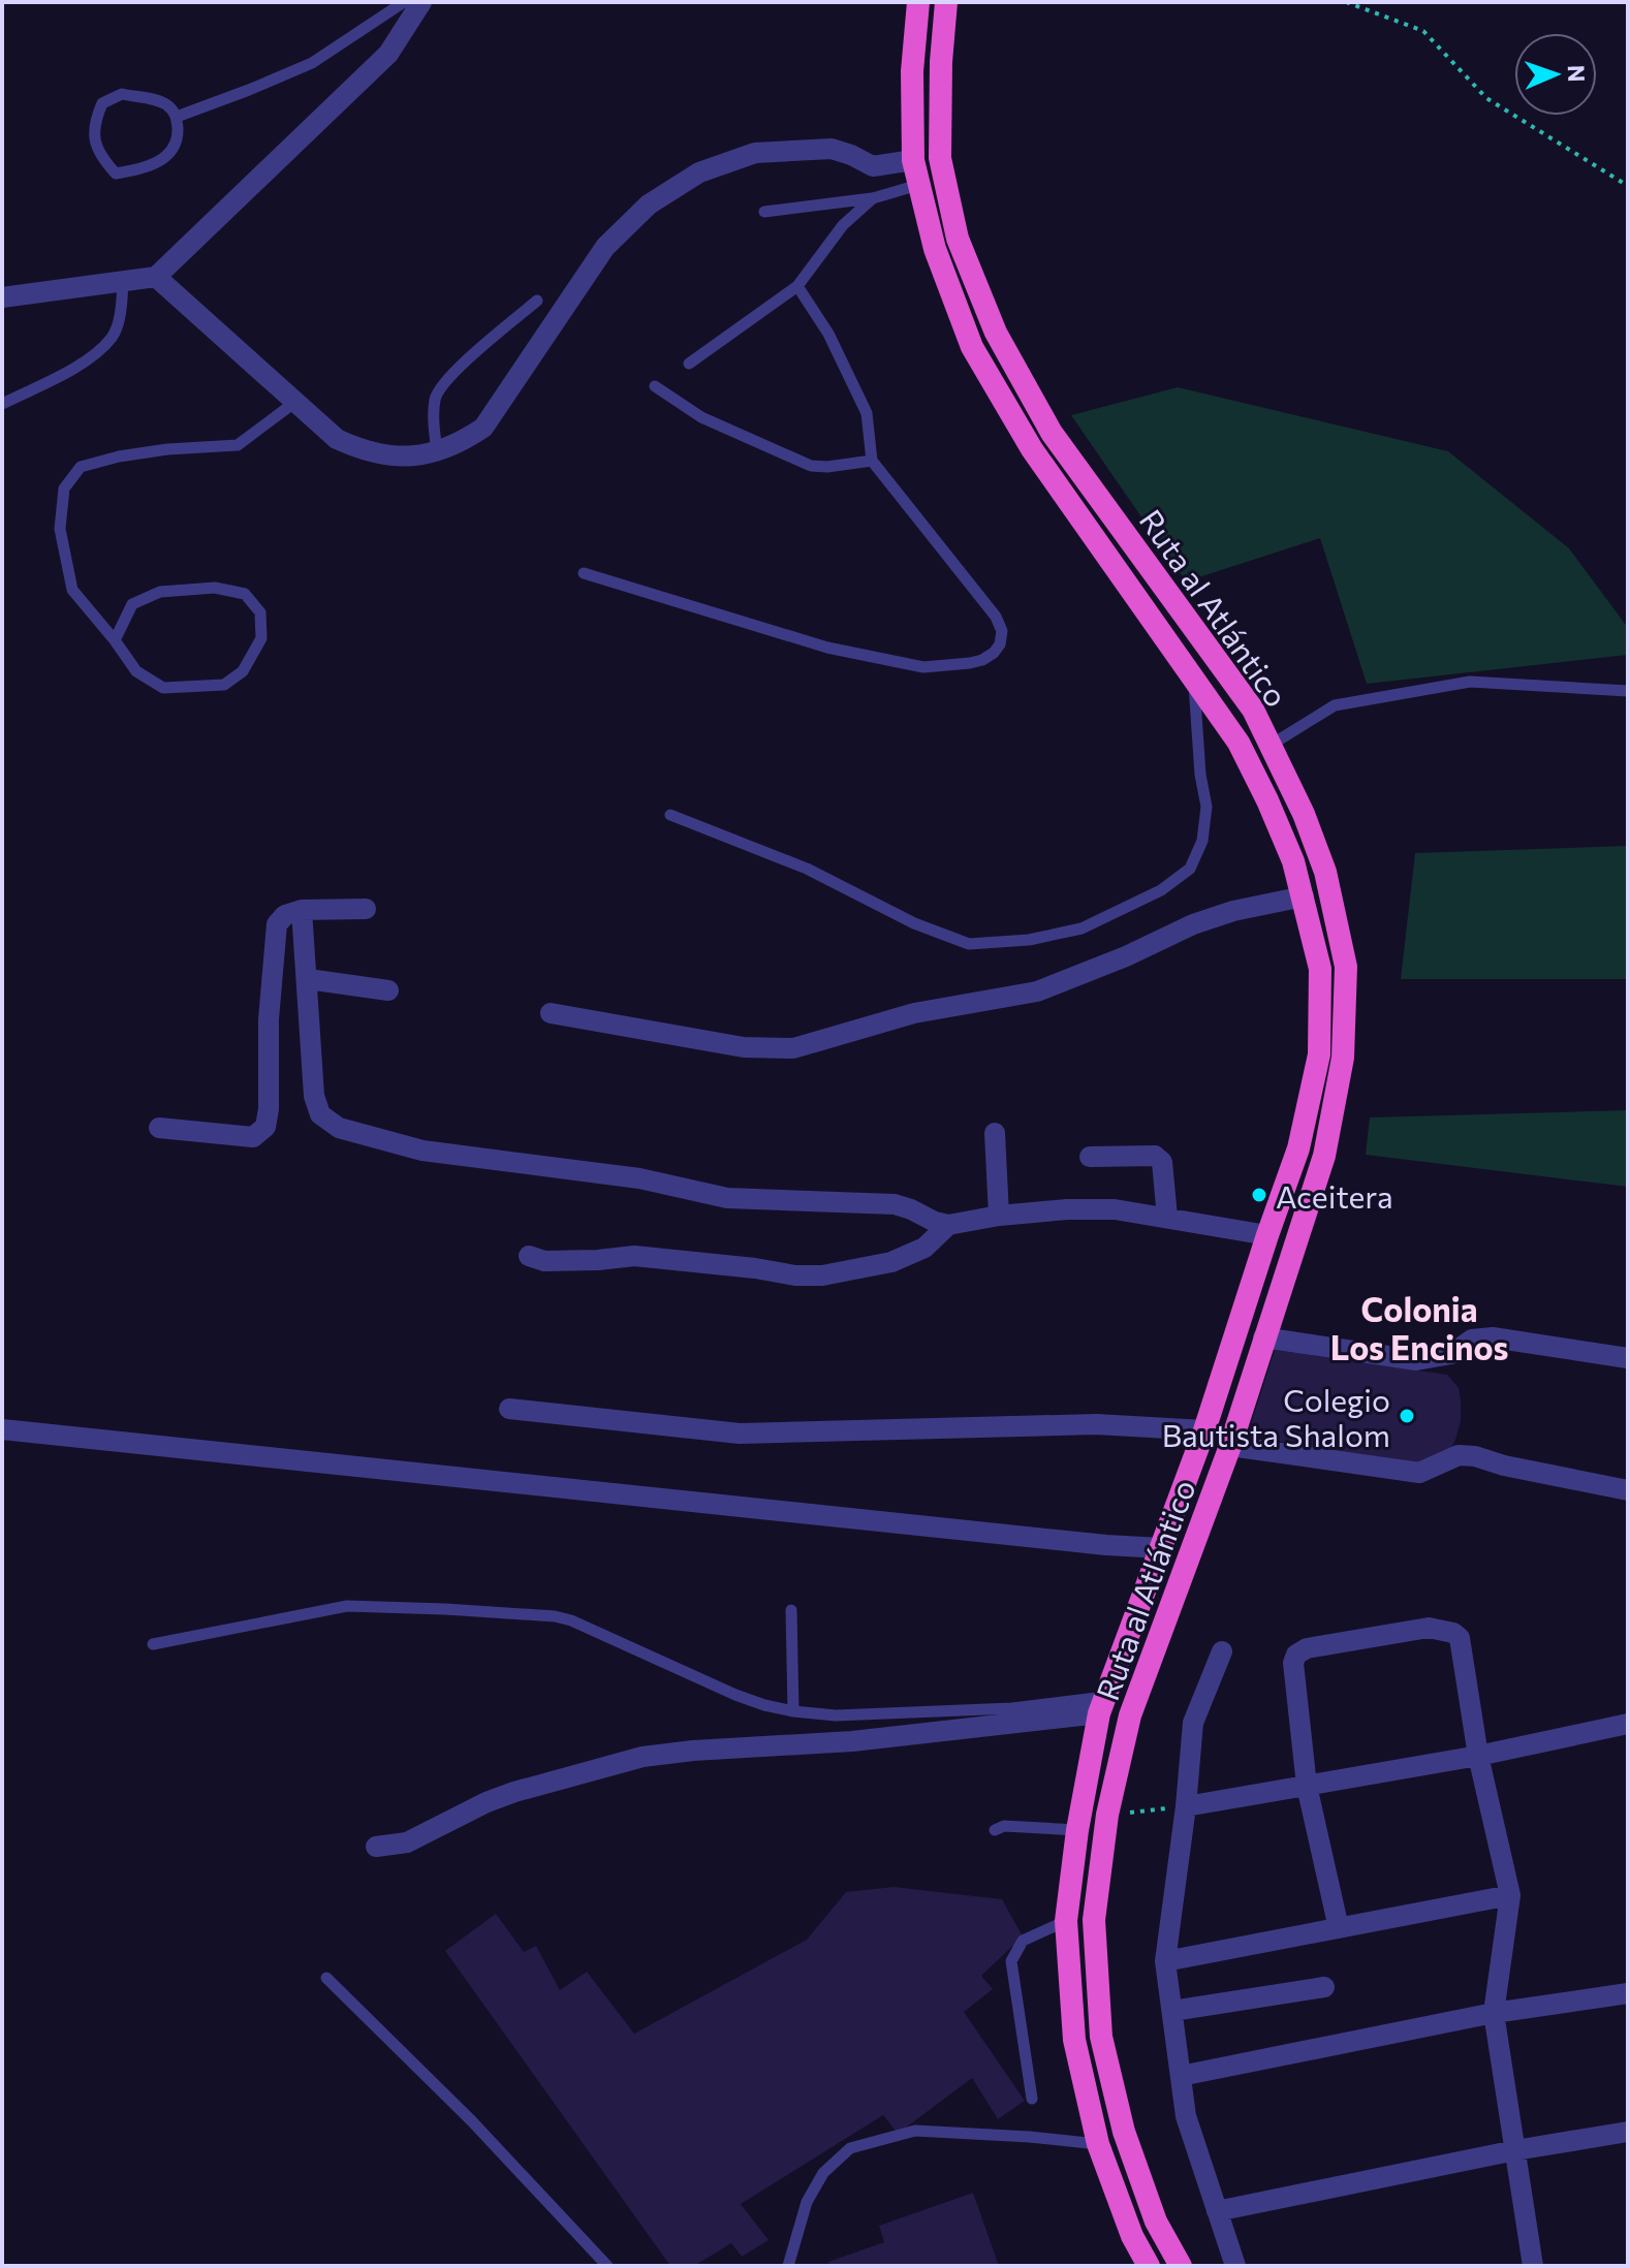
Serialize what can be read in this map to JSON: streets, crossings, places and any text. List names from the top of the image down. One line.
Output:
{"streets":{"highway":["Ruta al Atlántico"]},"districts":["Colonia Los Encinos"],"places":["Aceitera","Colegio Bautista Shalom"],"north":"right"}
